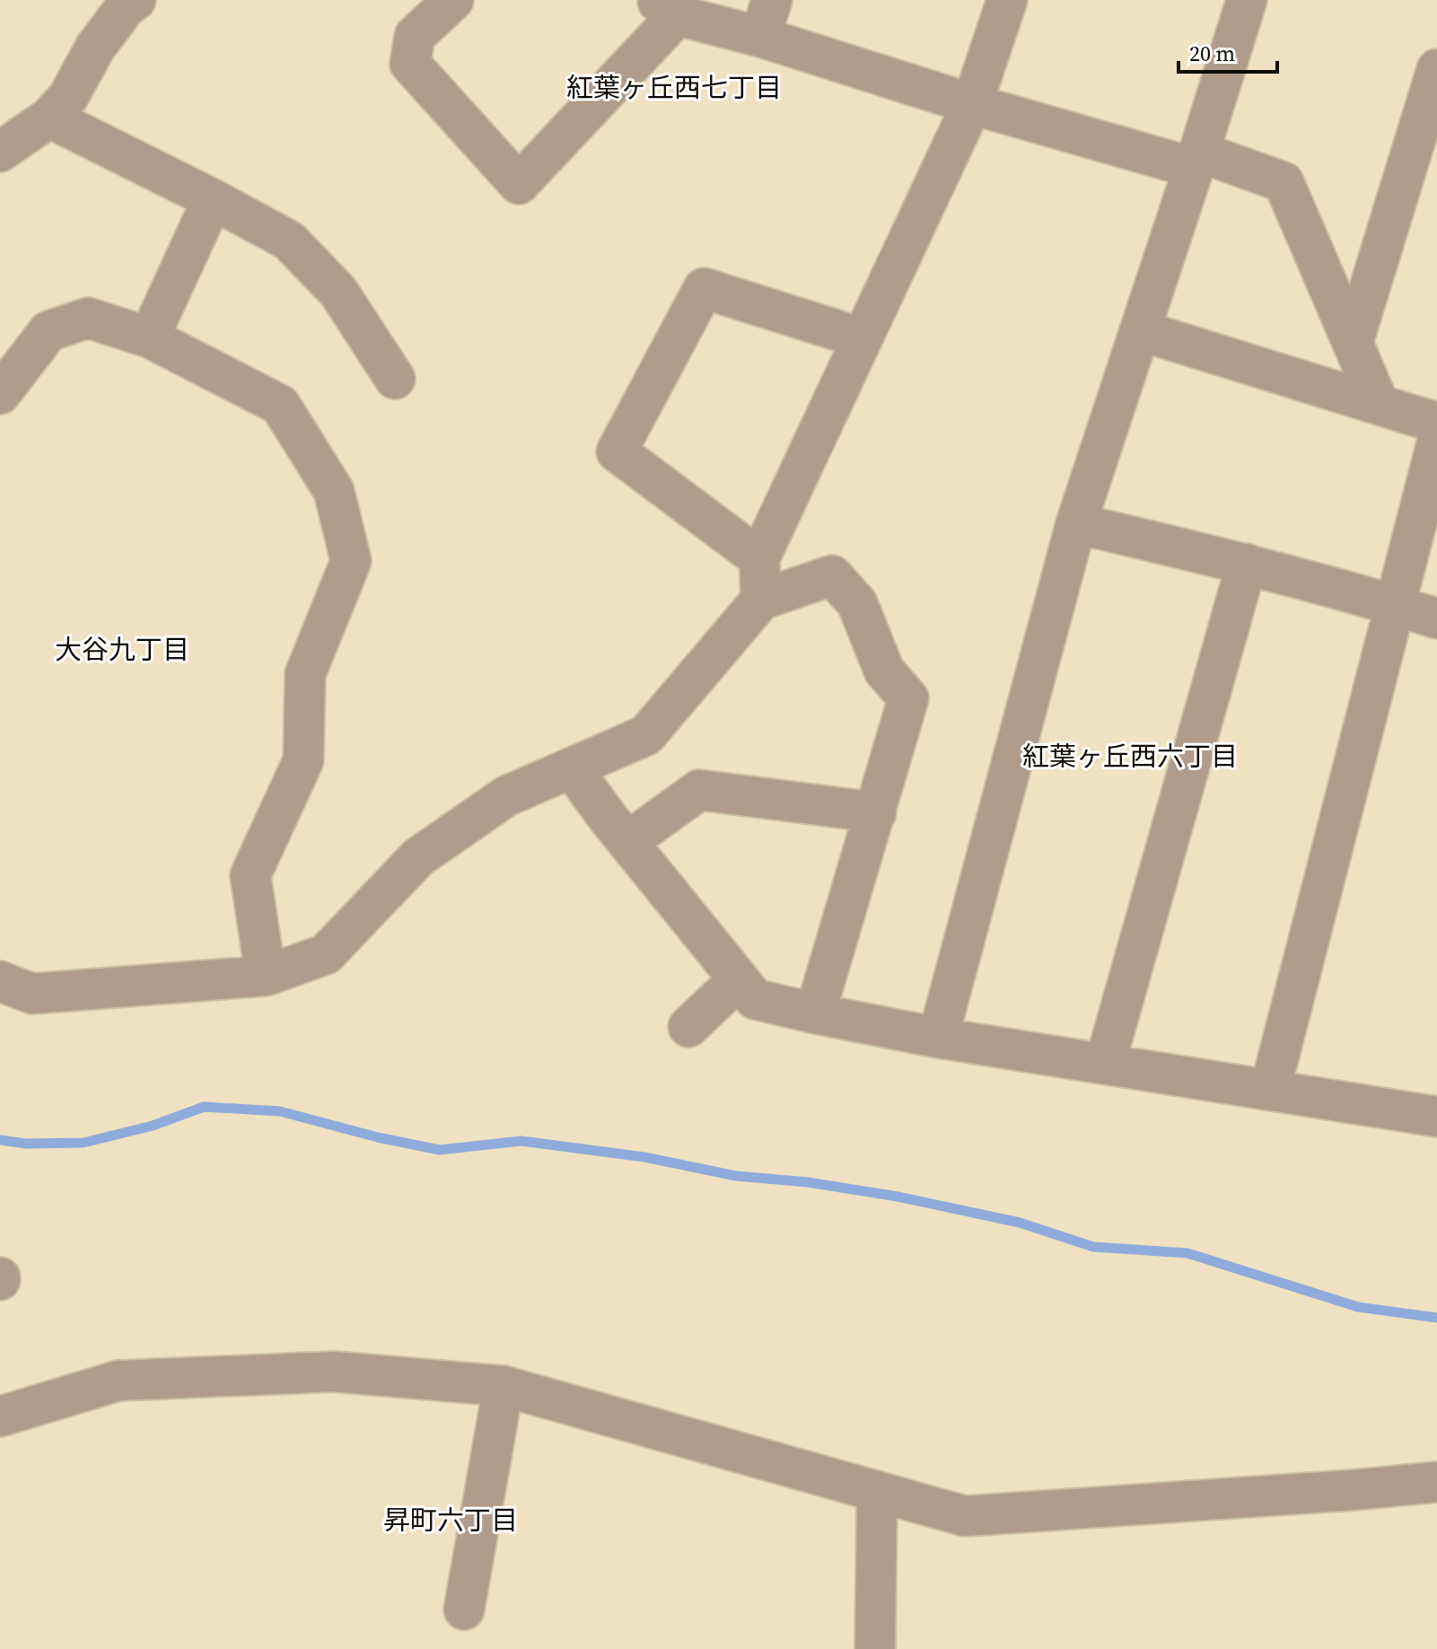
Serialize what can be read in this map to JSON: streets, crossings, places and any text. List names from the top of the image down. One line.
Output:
{"districts":["紅葉ヶ丘西七丁目","大谷九丁目","紅葉ヶ丘西六丁目","昇町六丁目"],"scale_bar":"20 m"}
